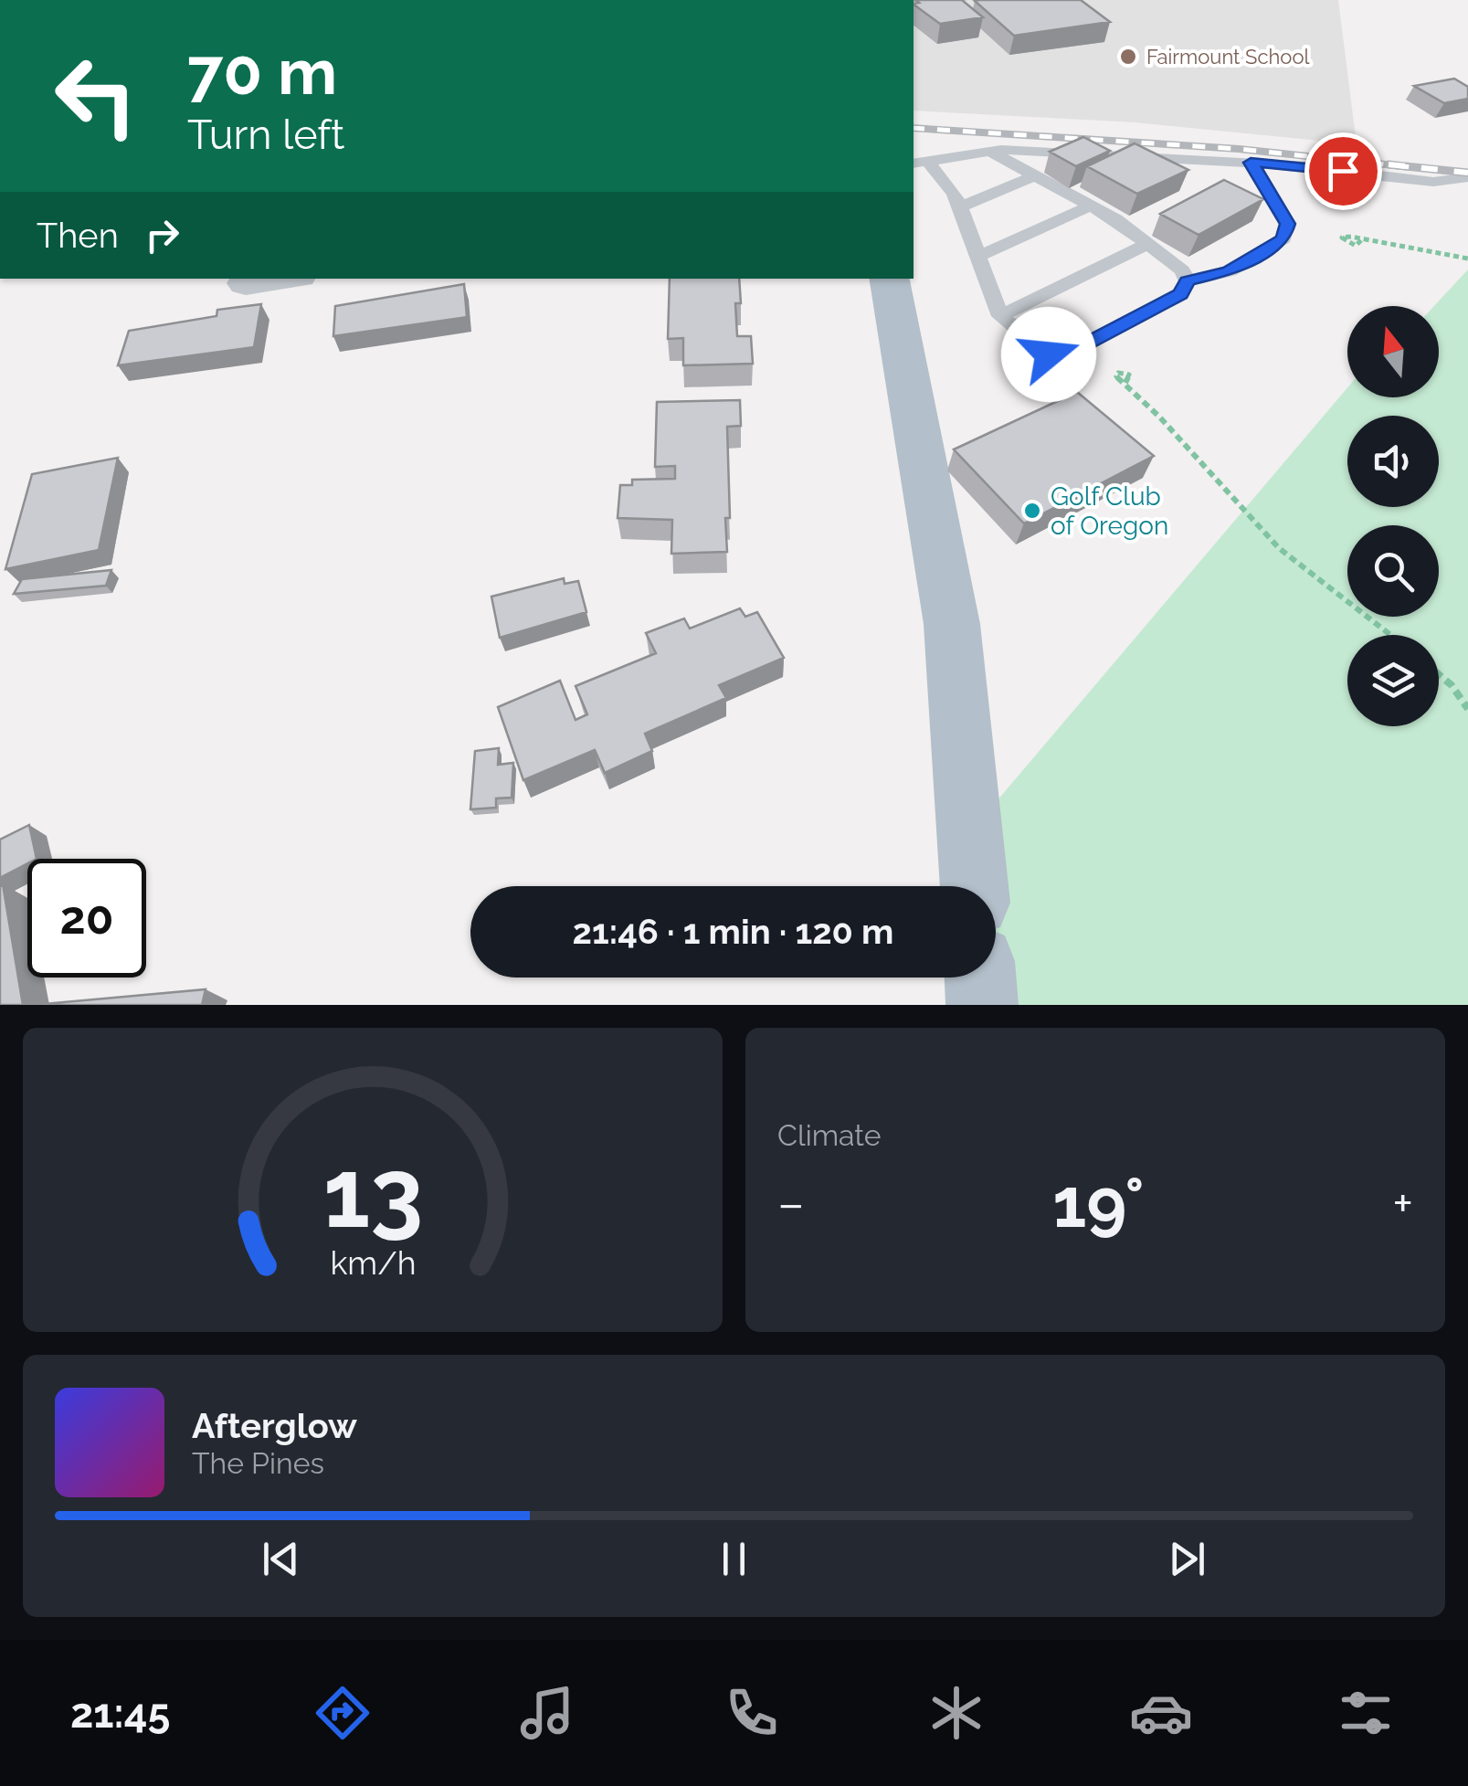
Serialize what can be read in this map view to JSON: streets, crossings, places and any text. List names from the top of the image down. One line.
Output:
{"places":["Fairmount School","Golf Club of Oregon"],"north":"top","page":{"turn":["70 m","Turn left"],"then":"Then","limit":"20","trip":"21:46 · 1 min · 120 m","tile":"Climate","heat":["−","19°","+"],"song":["Afterglow","The Pines"],"tabs":"21:45","gauge":["13","km/h"]}}
